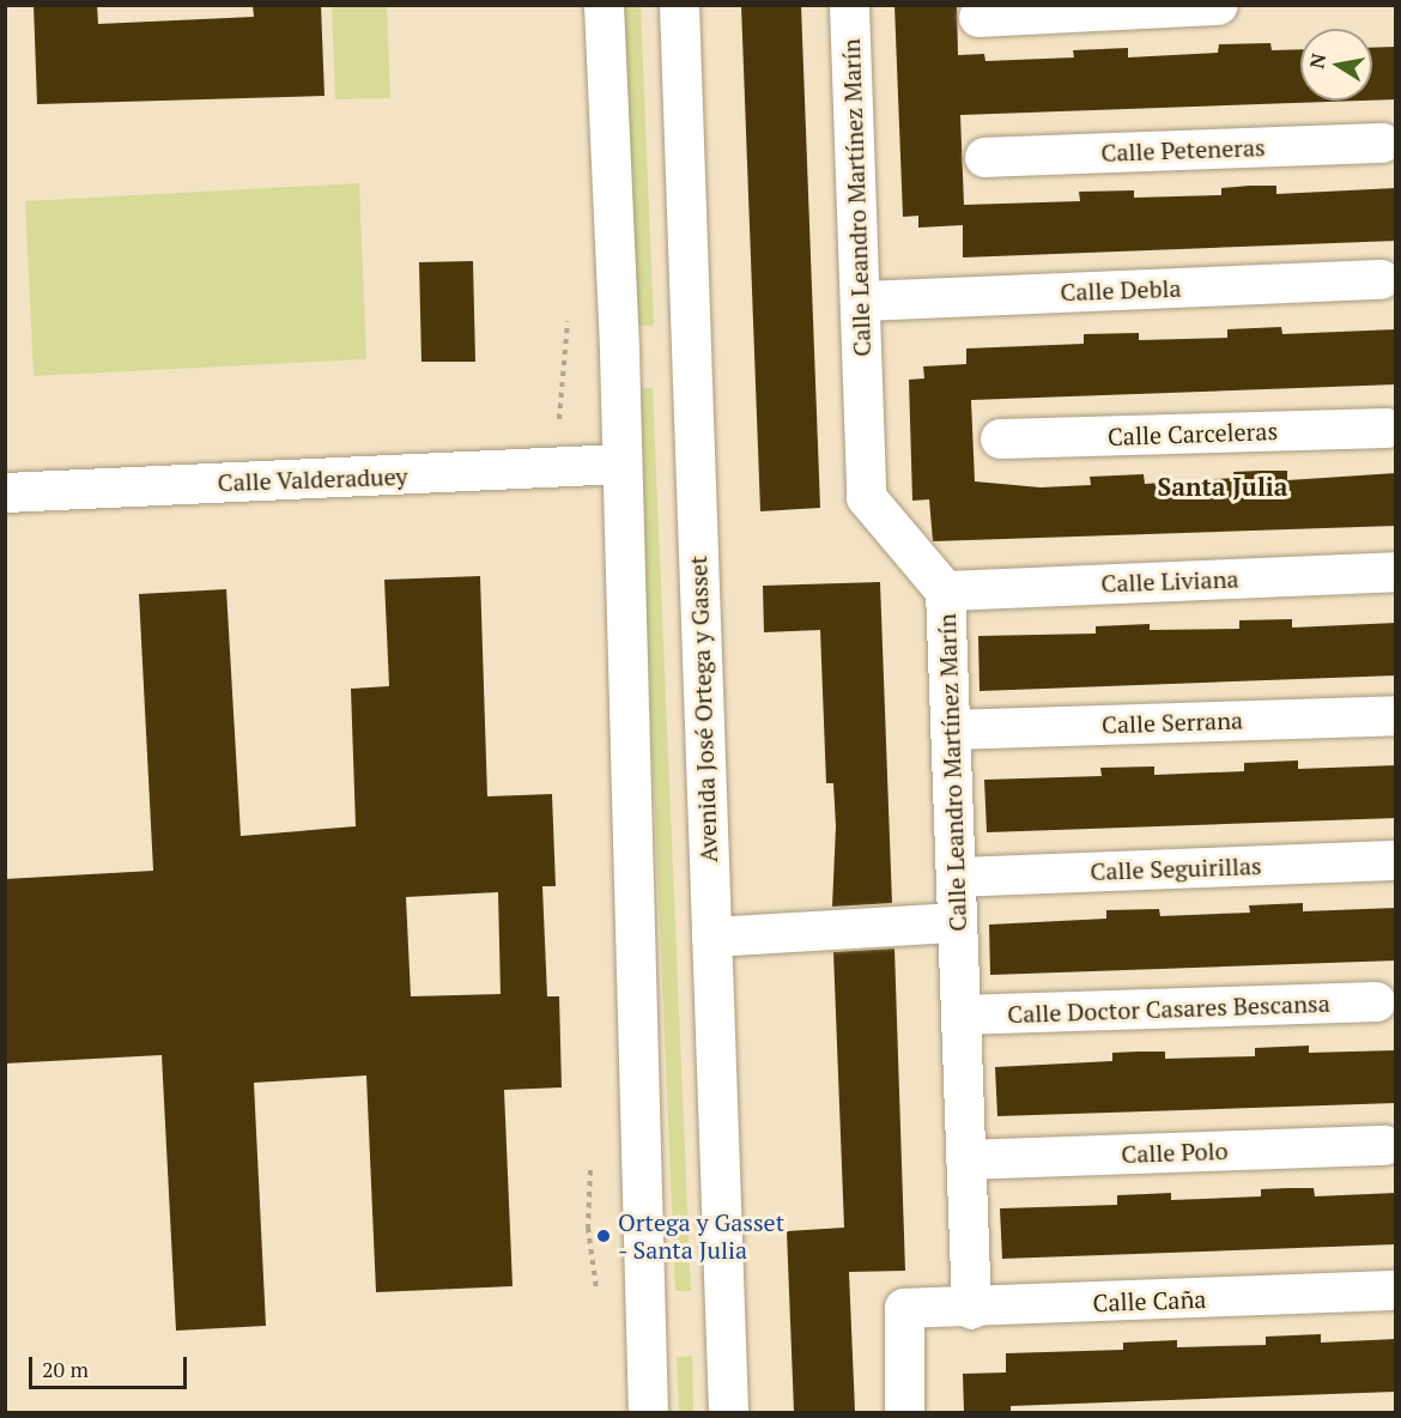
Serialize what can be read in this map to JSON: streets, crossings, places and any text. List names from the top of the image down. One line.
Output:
{"streets":{"street":["Calle Peteneras","Calle Leandro Martínez Marín","Calle Debla","Calle Carceleras","Calle Valderaduey","Calle Liviana","Avenida José Ortega y Gasset","Calle Serrana","Calle Seguirillas","Calle Doctor Casares Bescansa","Calle Polo","Calle Caña"]},"crossings":[["Calle Leandro Martínez Marín","Calle Debla"],["Calle Leandro Martínez Marín","Calle Liviana"],["Calle Leandro Martínez Marín","Calle Serrana"],["Calle Leandro Martínez Marín","Calle Seguirillas"],["Calle Leandro Martínez Marín","Calle Doctor Casares Bescansa"],["Calle Leandro Martínez Marín","Calle Polo"],["Calle Leandro Martínez Marín","Calle Caña"]],"districts":["Santa Julia"],"places":["Ortega y Gasset - Santa Julia"],"scale_bar":"20 m","north":"left"}
